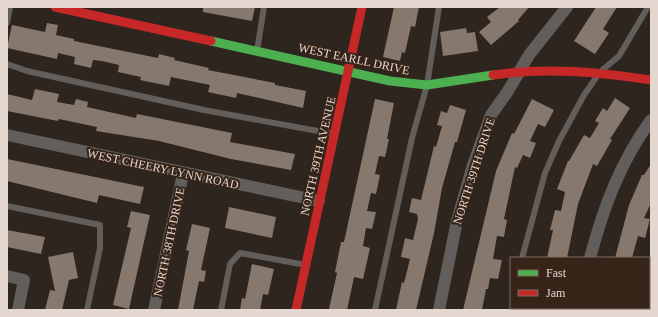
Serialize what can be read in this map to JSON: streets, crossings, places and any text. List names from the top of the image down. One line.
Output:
{"streets":{"street":["WEST EARLL DRIVE","NORTH 39TH AVENUE","WEST CHEERY LYNN ROAD","NORTH 39TH DRIVE","NORTH 38TH DRIVE"]},"crossings":[["WEST EARLL DRIVE","NORTH 39TH AVENUE"],["WEST EARLL DRIVE","NORTH 39TH DRIVE"],["NORTH 39TH AVENUE","WEST CHEERY LYNN ROAD"],["WEST CHEERY LYNN ROAD","NORTH 38TH DRIVE"]],"legend":["Fast","Jam"]}
